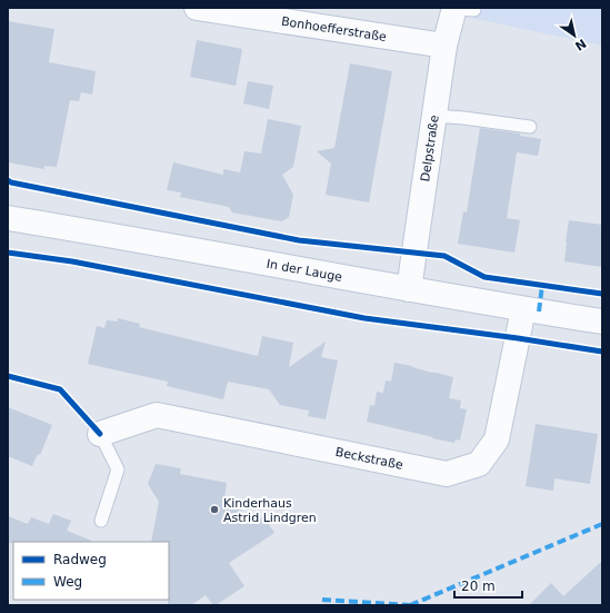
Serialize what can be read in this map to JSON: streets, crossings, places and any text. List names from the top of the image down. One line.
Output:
{"streets":{"street":["Bonhoefferstraße","Delpstraße","In der Lauge","Beckstraße"]},"crossings":[["Bonhoefferstraße","Delpstraße"],["Delpstraße","In der Lauge"],["In der Lauge","Beckstraße"]],"places":["Kinderhaus Astrid Lindgren"],"legend":["Radweg","Weg"],"scale_bar":"20 m","north":"bottom right"}
